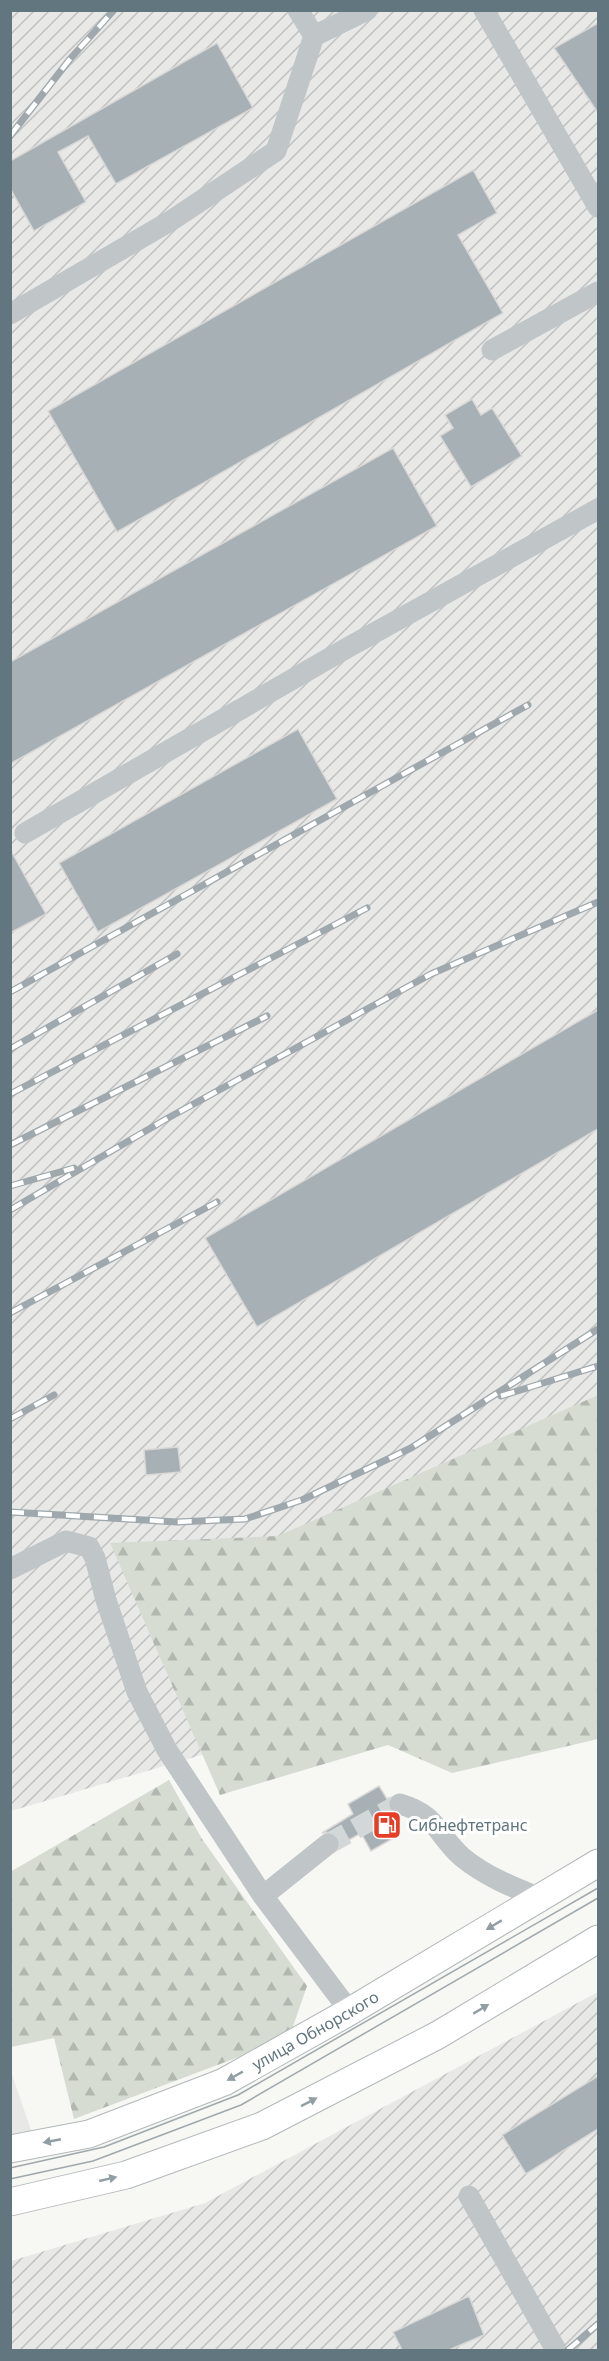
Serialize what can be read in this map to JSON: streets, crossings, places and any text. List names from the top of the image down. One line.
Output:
{"streets":{"main road":["улица Обнорского"]},"places":{"fuel station":["Сибнефтетранс"]}}
